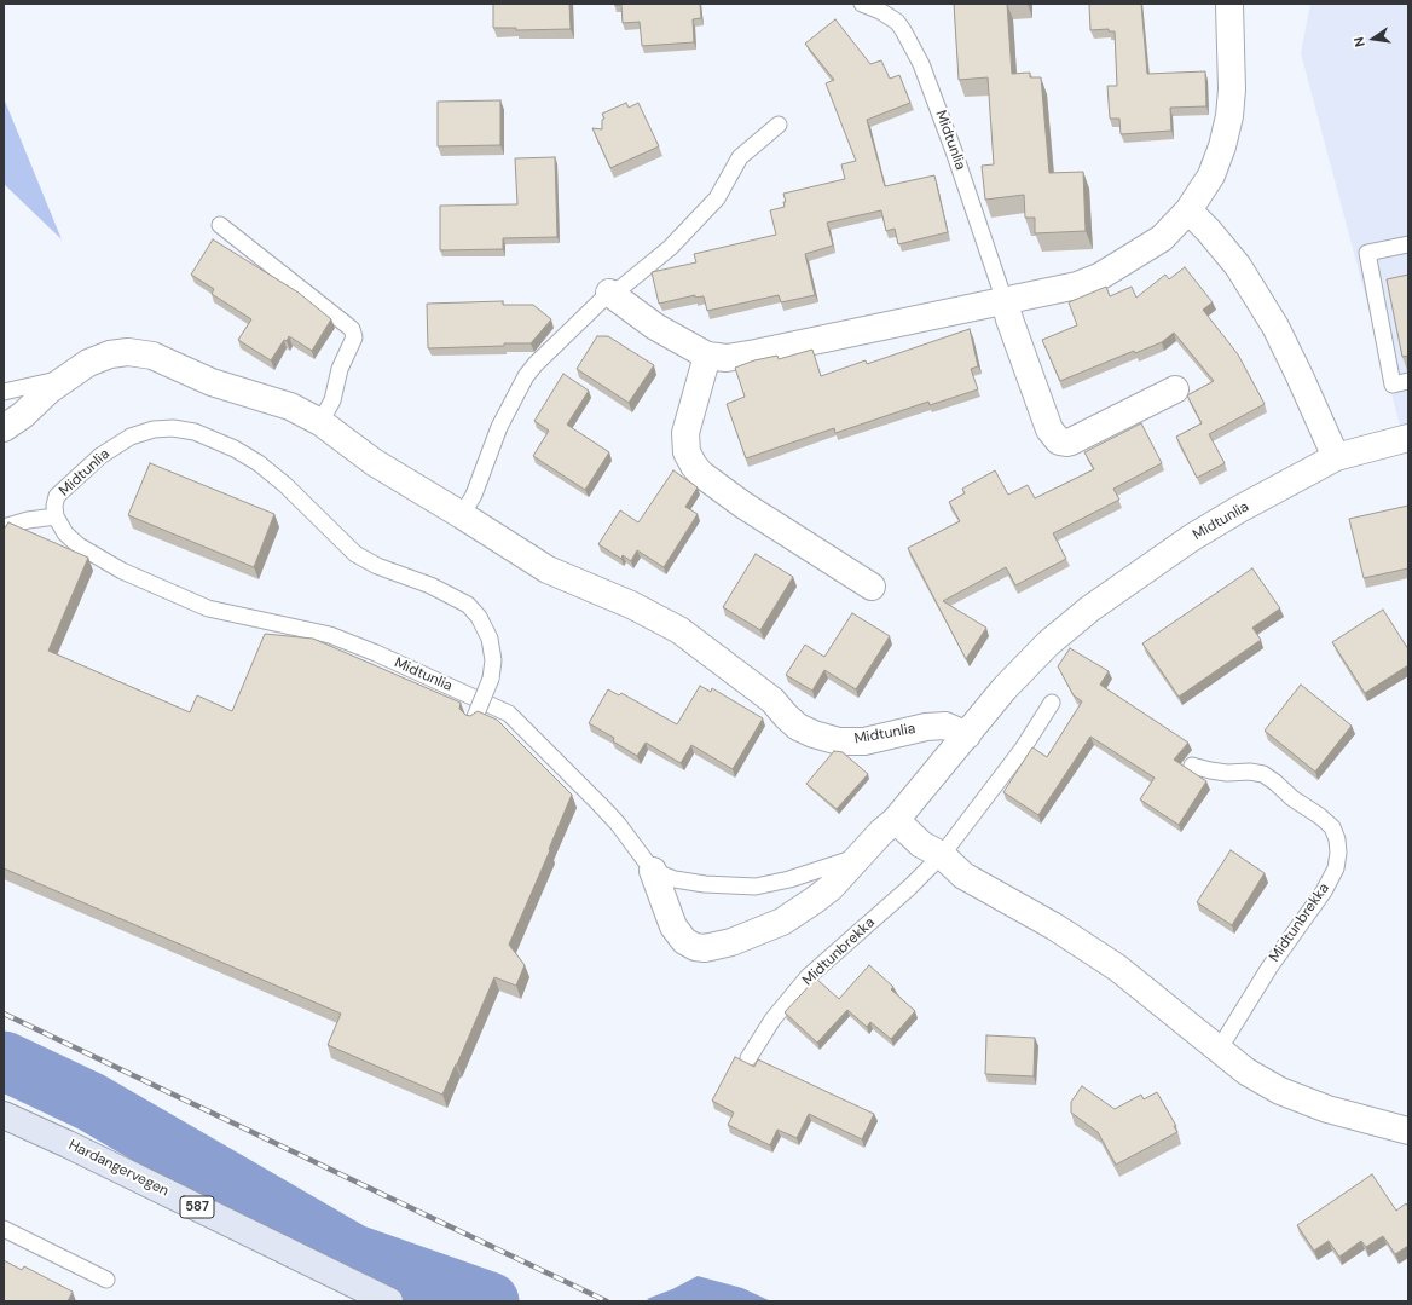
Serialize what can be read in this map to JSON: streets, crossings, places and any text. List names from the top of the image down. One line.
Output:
{"streets":{"main road":["Hardangervegen","587"],"street":["Midtunlia"],"lane":["Midtunbrekka"]},"north":"left"}
